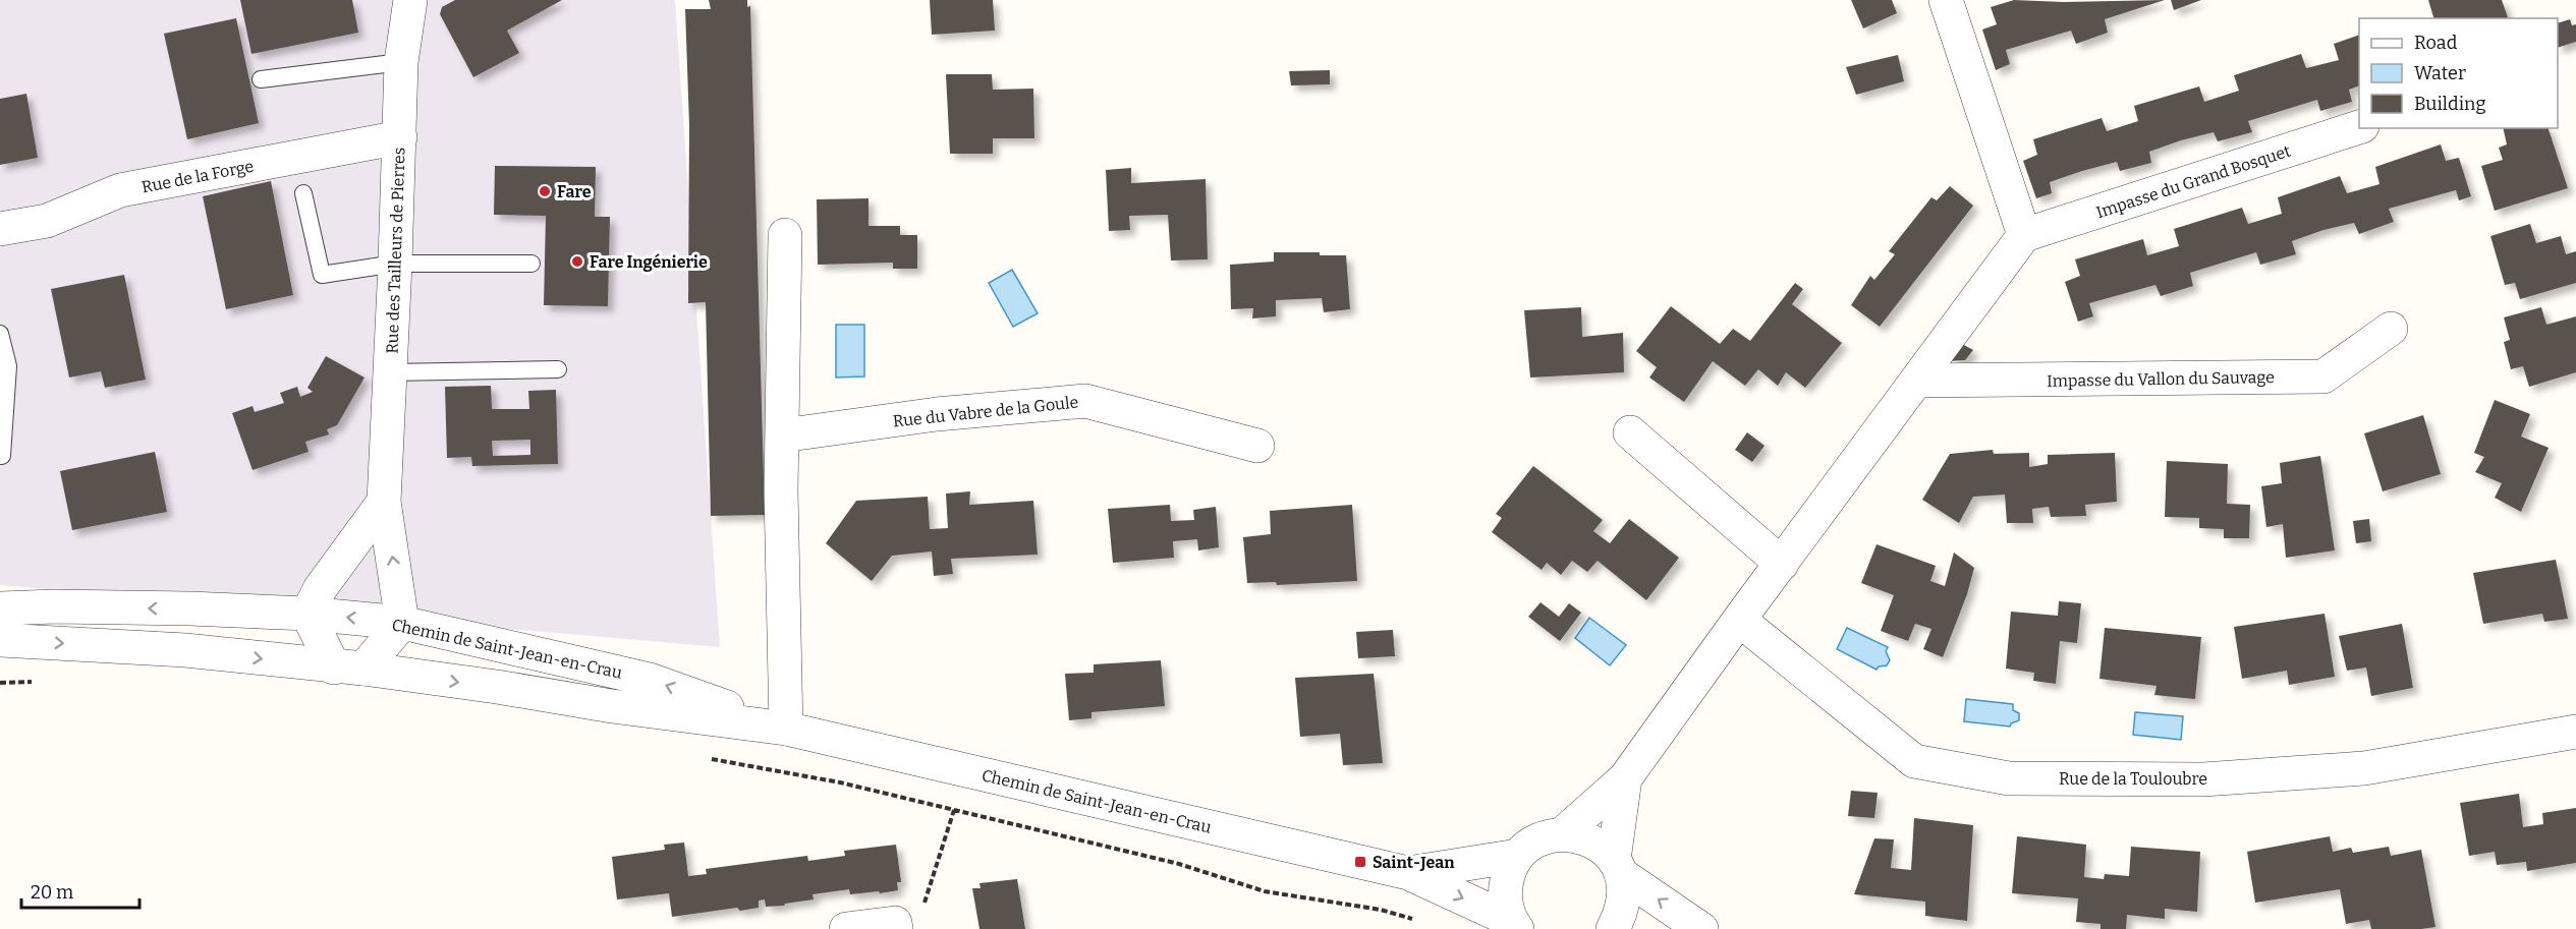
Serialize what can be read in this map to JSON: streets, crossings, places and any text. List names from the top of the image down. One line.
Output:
{"streets":{"street":["Rue de la Forge","Impasse du Grand Bosquet","Rue des Tailleurs de Pierres","Impasse du Vallon du Sauvage","Rue du Vabre de la Goule","Chemin de Saint-Jean-en-Crau","Rue de la Touloubre"]},"crossings":[["Rue de la Forge","Rue des Tailleurs de Pierres"],["Rue des Tailleurs de Pierres","Chemin de Saint-Jean-en-Crau"]],"places":{"other":["Fare","Fare Ingénierie"],"transit":["Saint-Jean"]},"legend":["Road","Water","Building"],"scale_bar":"20 m"}
